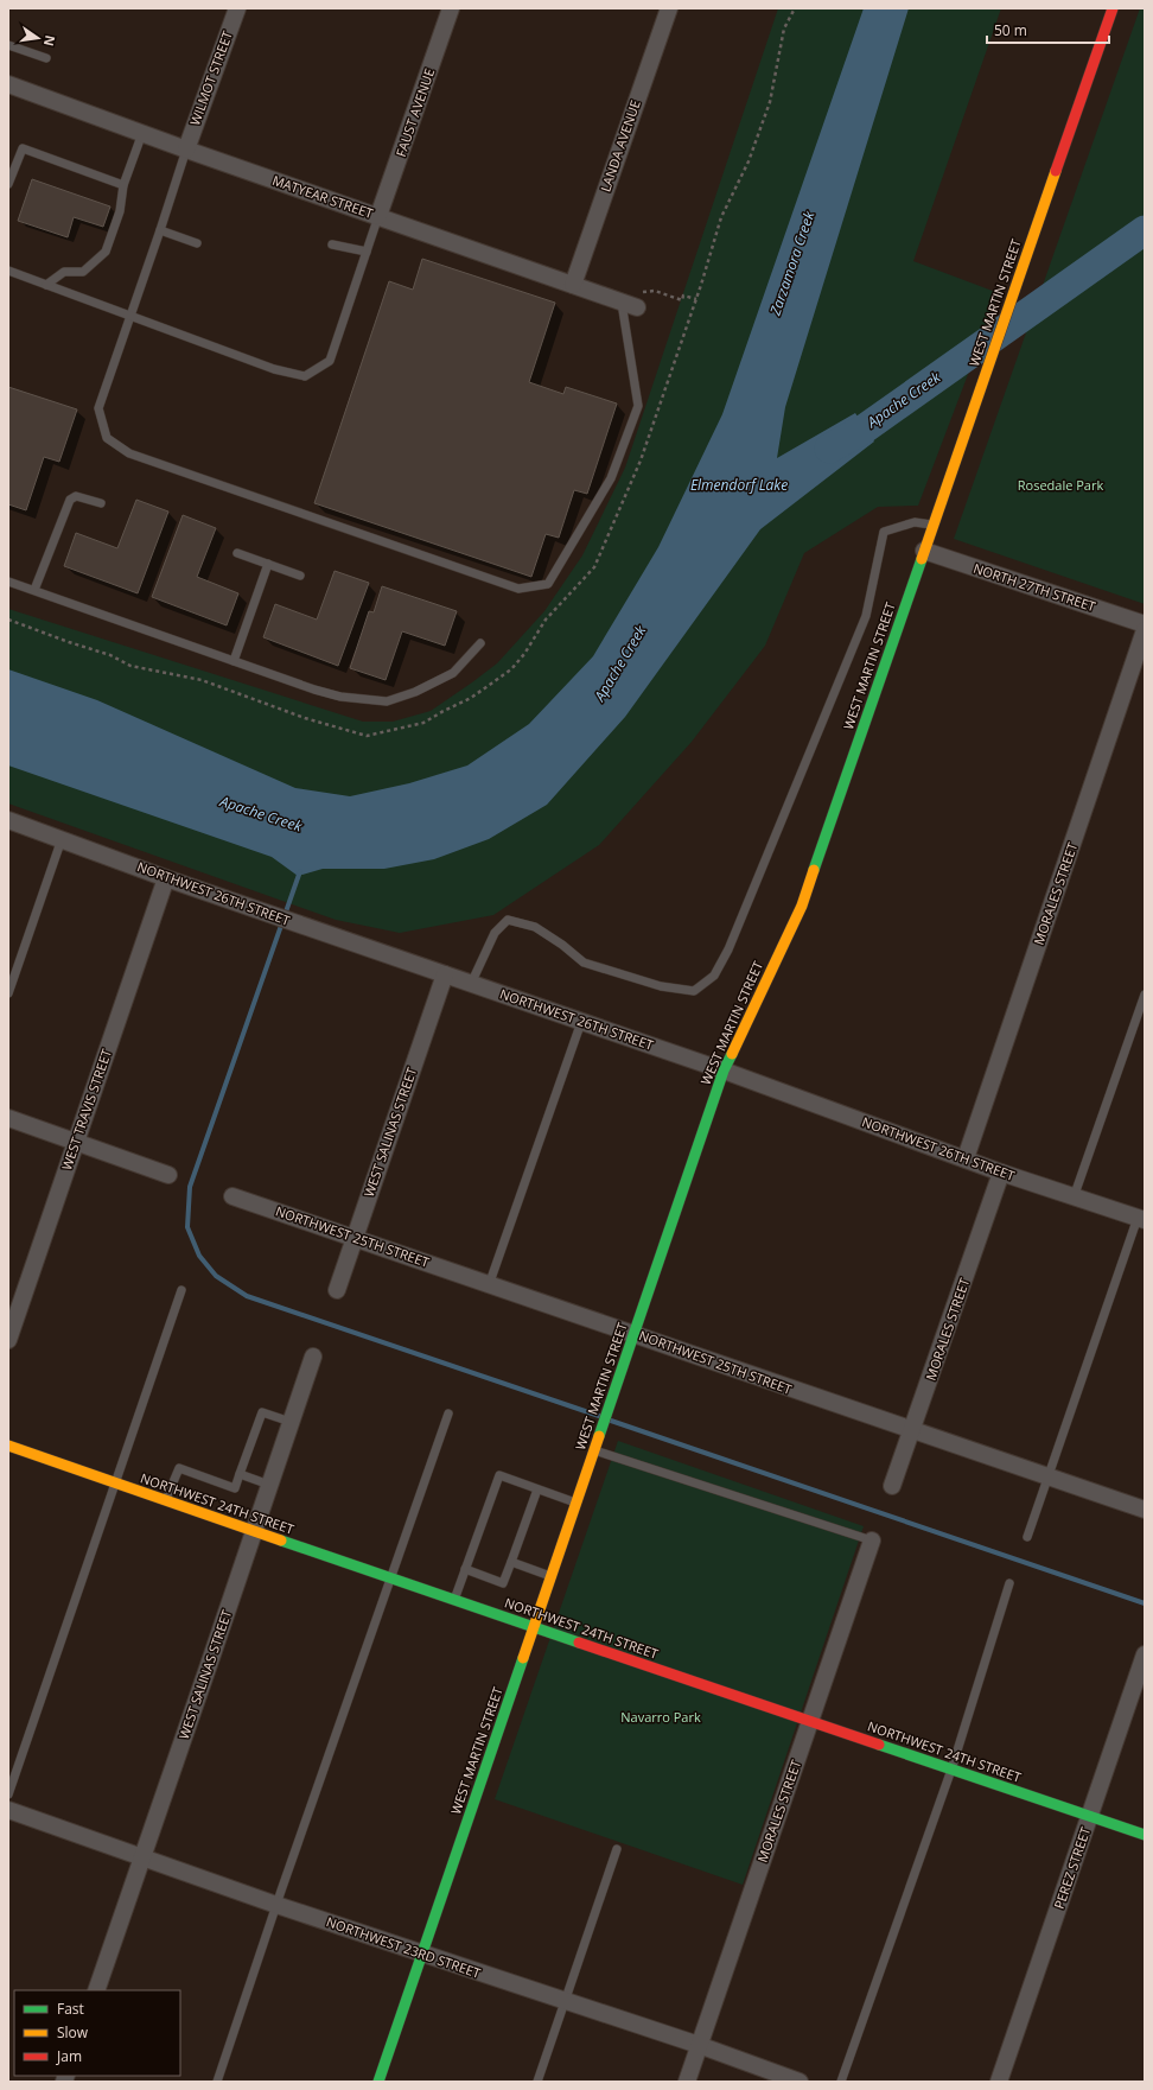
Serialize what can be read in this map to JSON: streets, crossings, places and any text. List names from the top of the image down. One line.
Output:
{"streets":{"street":["WILMOT STREET","FAUST AVENUE","LANDA AVENUE","MATYEAR STREET","WEST MARTIN STREET","NORTH 27TH STREET","NORTHWEST 26TH STREET","MORALES STREET","WEST TRAVIS STREET","WEST SALINAS STREET","NORTHWEST 25TH STREET","NORTHWEST 24TH STREET","PEREZ STREET","NORTHWEST 23RD STREET"]},"crossings":[["WILMOT STREET","MATYEAR STREET"],["FAUST AVENUE","MATYEAR STREET"],["LANDA AVENUE","MATYEAR STREET"],["WEST MARTIN STREET","NORTH 27TH STREET"],["WEST MARTIN STREET","NORTHWEST 26TH STREET"],["WEST MARTIN STREET","NORTHWEST 25TH STREET"],["WEST MARTIN STREET","NORTHWEST 24TH STREET"],["WEST MARTIN STREET","NORTHWEST 23RD STREET"],["NORTHWEST 26TH STREET","MORALES STREET"],["NORTHWEST 26TH STREET","WEST TRAVIS STREET"],["NORTHWEST 26TH STREET","WEST SALINAS STREET"],["MORALES STREET","NORTHWEST 25TH STREET"],["MORALES STREET","NORTHWEST 24TH STREET"],["MORALES STREET","NORTHWEST 23RD STREET"],["WEST SALINAS STREET","NORTHWEST 25TH STREET"],["WEST SALINAS STREET","NORTHWEST 24TH STREET"],["WEST SALINAS STREET","NORTHWEST 23RD STREET"],["NORTHWEST 24TH STREET","PEREZ STREET"]],"water":["Zarzamora Creek","Apache Creek","Elmendorf Lake"],"parks":["Rosedale Park","Navarro Park"],"legend":["Fast","Slow","Jam"],"scale_bar":"50 m","north":"right"}
